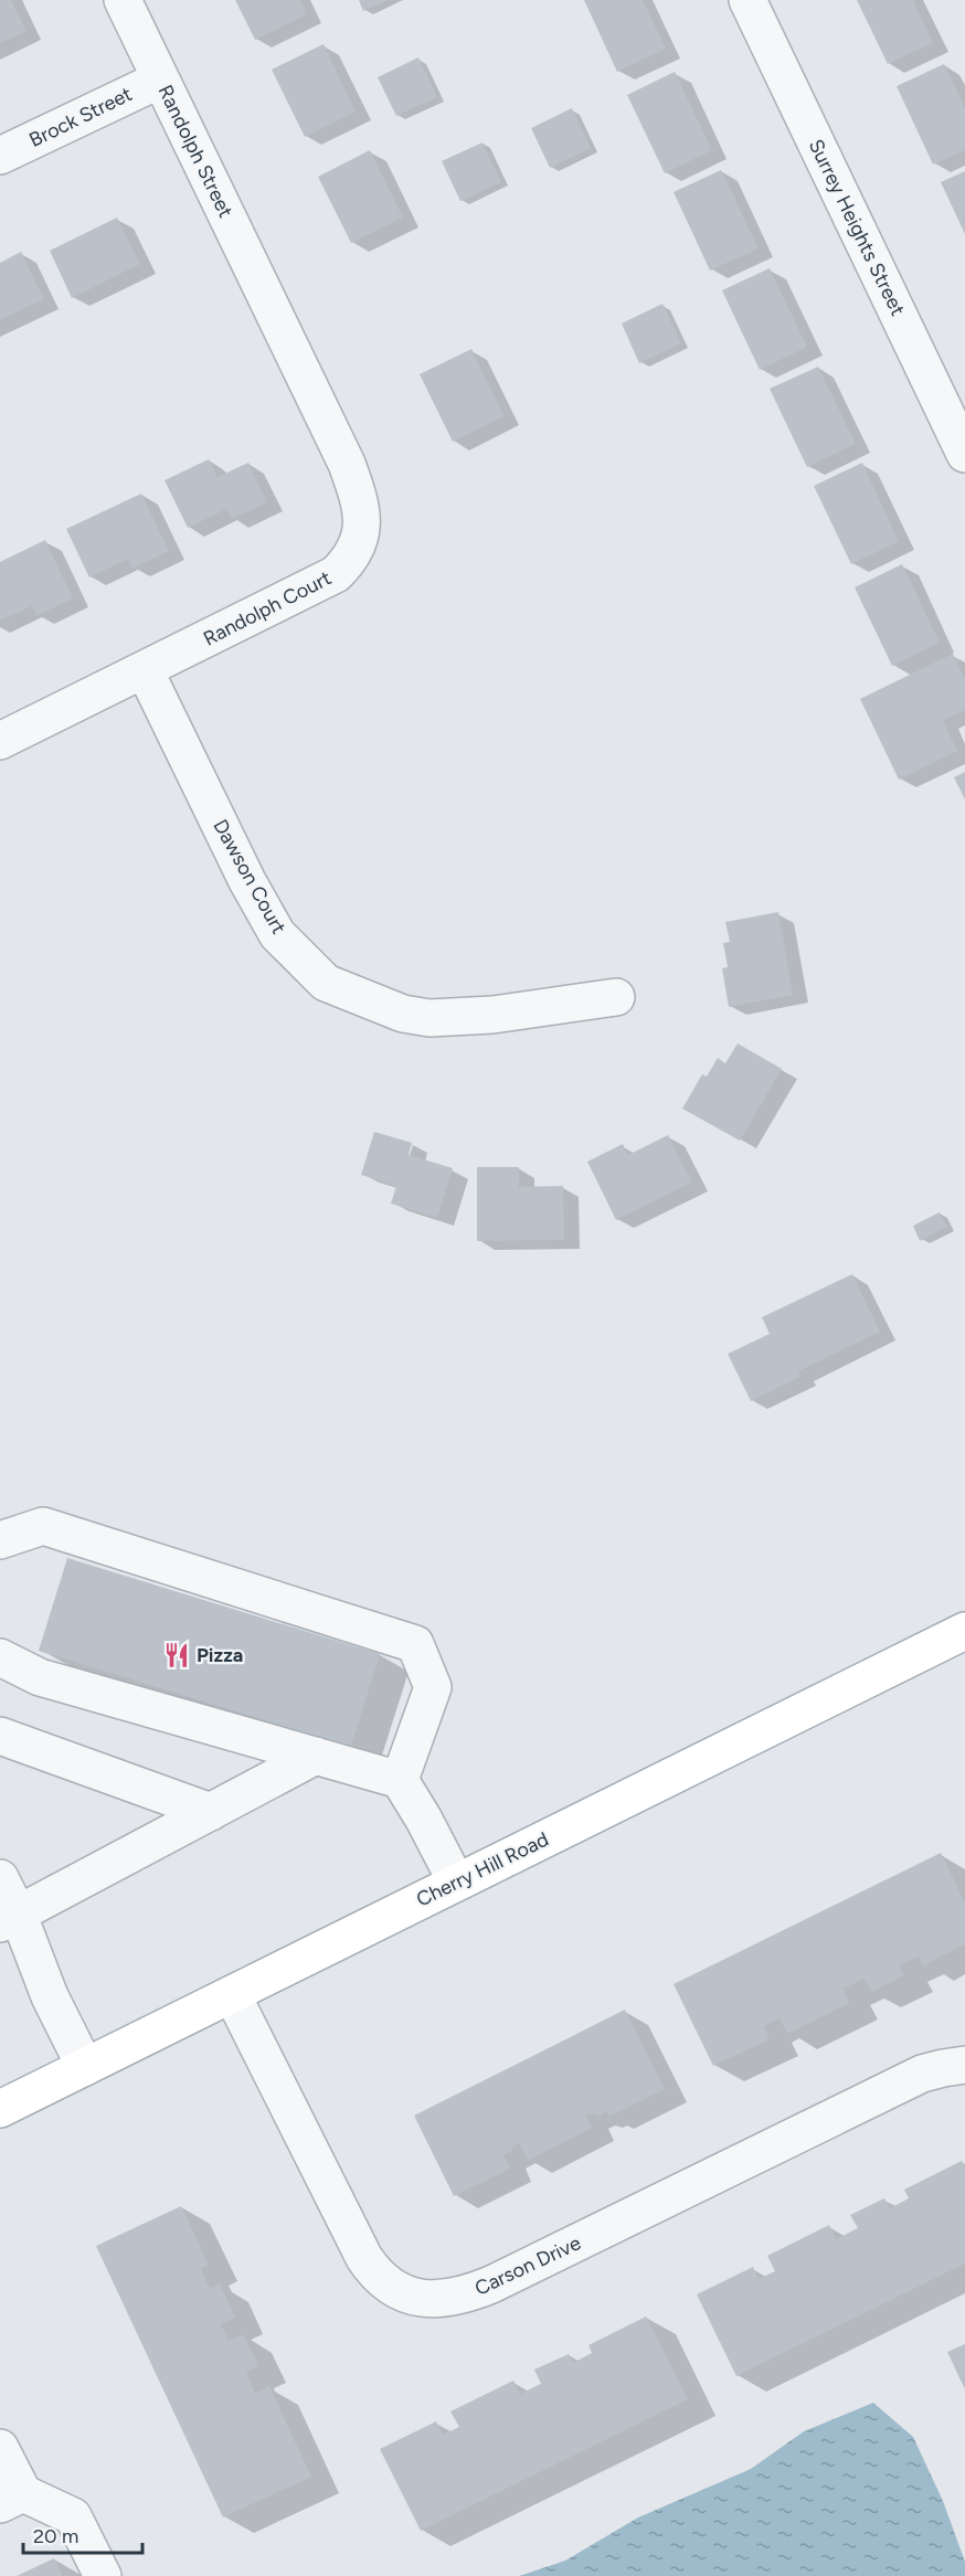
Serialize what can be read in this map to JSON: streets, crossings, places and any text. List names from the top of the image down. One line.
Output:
{"streets":{"main road":["Cherry Hill Road"],"street":["Brock Street","Randolph Street","Surrey Heights Street","Randolph Court","Dawson Court","Carson Drive"]},"crossings":[["Brock Street","Randolph Street"],["Randolph Street","Randolph Court"],["Randolph Court","Dawson Court"],["Cherry Hill Road","Carson Drive"]],"places":{"restaurant":["Pizza"]},"scale_bar":"20 m"}
